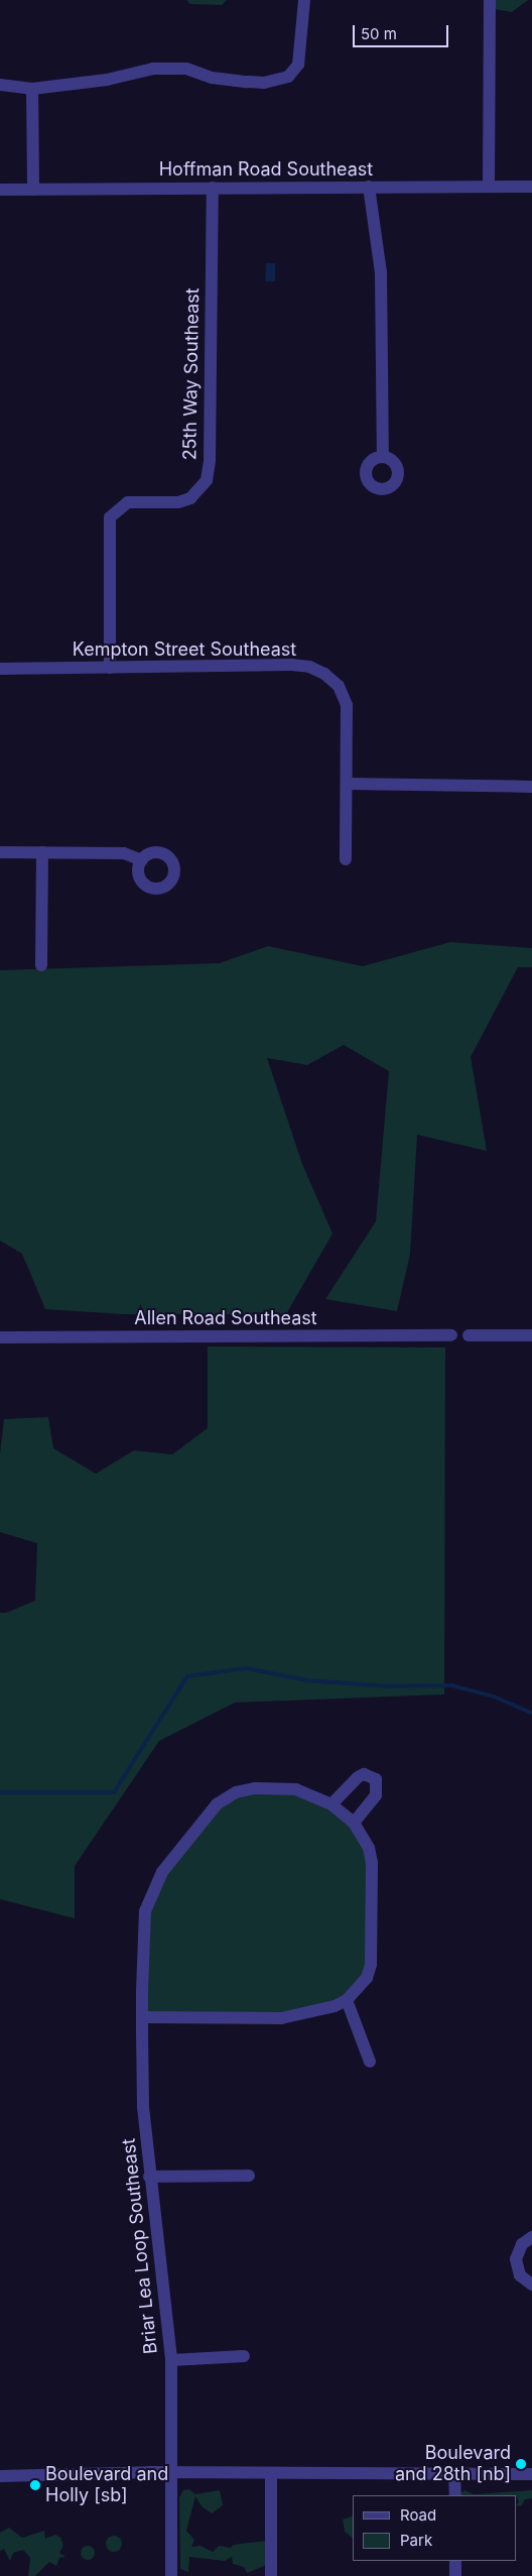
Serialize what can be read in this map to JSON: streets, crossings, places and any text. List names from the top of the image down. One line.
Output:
{"streets":{"street":["Hoffman Road Southeast","25th Way Southeast","Kempton Street Southeast","Allen Road Southeast","Briar Lea Loop Southeast"]},"crossings":[["Hoffman Road Southeast","25th Way Southeast"],["25th Way Southeast","Kempton Street Southeast"]],"places":["Boulevard and 28th [nb]","Boulevard and Holly [sb]"],"legend":["Road","Park"],"scale_bar":"50 m"}
